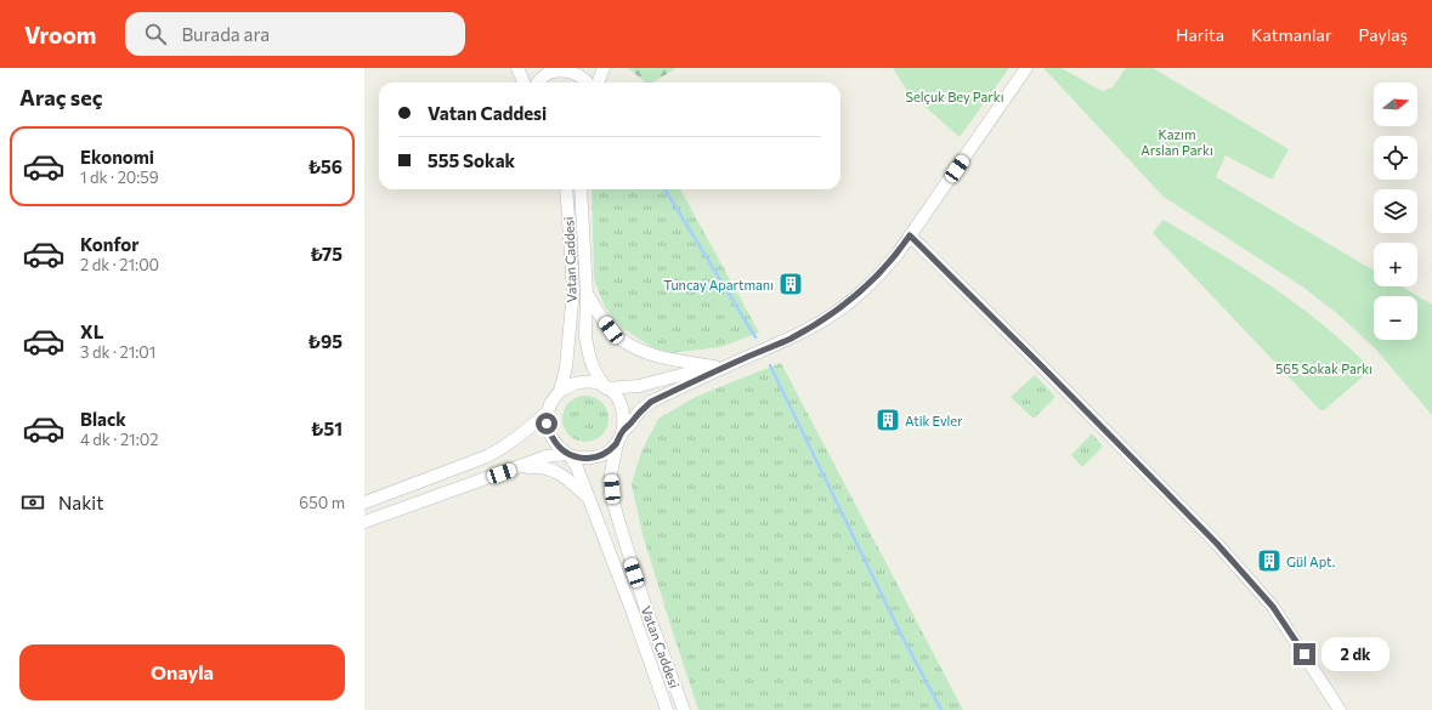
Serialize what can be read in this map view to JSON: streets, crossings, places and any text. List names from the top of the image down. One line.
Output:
{"streets":{"street":["Vatan Caddesi"]},"parks":["Selçuk Bey Parkı","Kazım Arslan Parkı","565 Sokak Parkı"],"places":{"building":["Tuncay Apartmanı","Atik Evler","Gül Apt."]},"north":"right","page":{"header":"Vroom","search":"Burada ara","nav":["Harita","Katmanlar","Paylaş"],"heading":"Araç seç","map_buttons":["+","−"],"banner":["Vatan Caddesi","555 Sokak"],"list":[{"name":"Ekonomi","note":"1 dk · 20:59","value":"₺56"},{"name":"Konfor","note":"2 dk · 21:00","value":"₺75"},{"name":"XL","note":"3 dk · 21:01","value":"₺95"},{"name":"Black","note":"4 dk · 21:02","value":"₺51"}],"pay":["Nakit","650 m"],"buttons":"Onayla","bubble":"2 dk"}}
